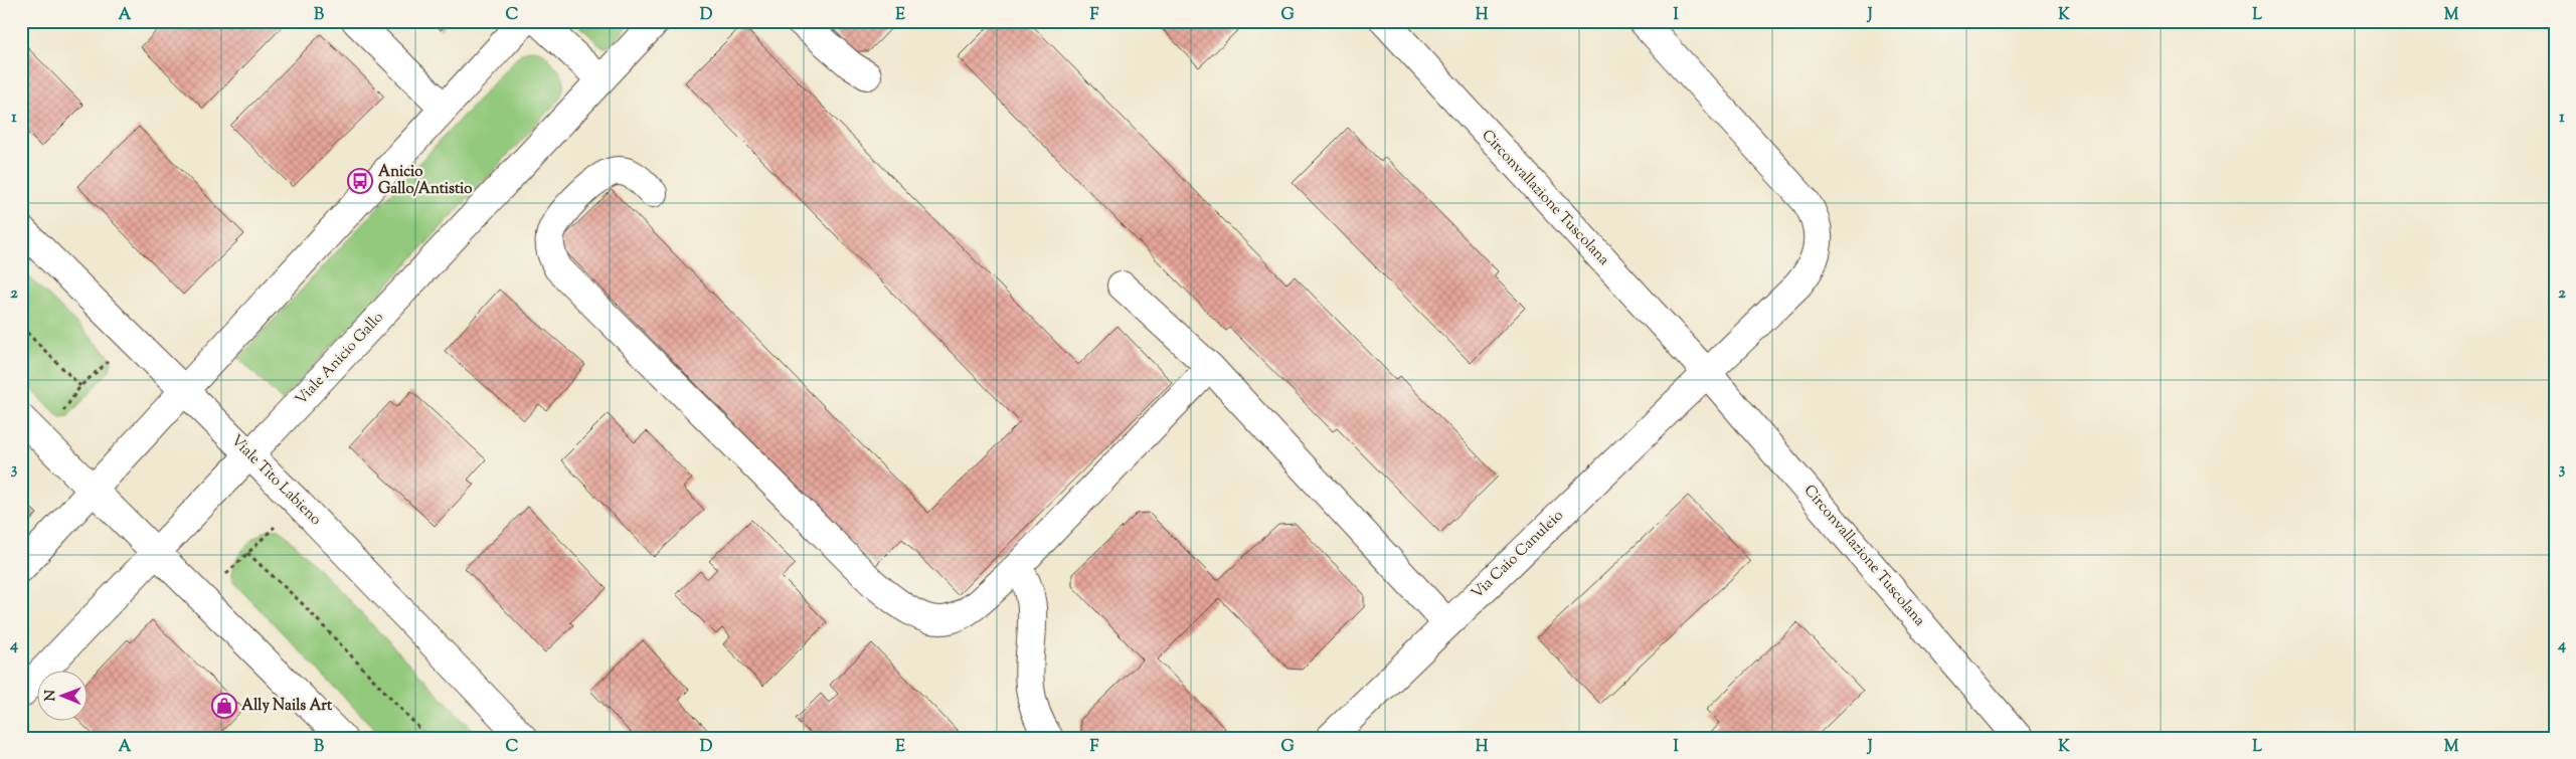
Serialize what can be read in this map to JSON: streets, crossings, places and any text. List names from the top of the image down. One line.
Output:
{"streets":{"street":["Circonvallazione Tuscolana","Viale Anicio Gallo","Viale Tito Labieno","Via Caio Canuleio"]},"crossings":[["Circonvallazione Tuscolana","Via Caio Canuleio"],["Viale Anicio Gallo","Viale Tito Labieno"]],"places":{"bus stop":["Anicio Gallo/Antistio"],"shop":["Ally Nails Art"]},"north":"left","grid":{"columns":["A","B","C","D","E","F","G","H","I","J","K","L","M"],"rows":["1","2","3","4"]}}
